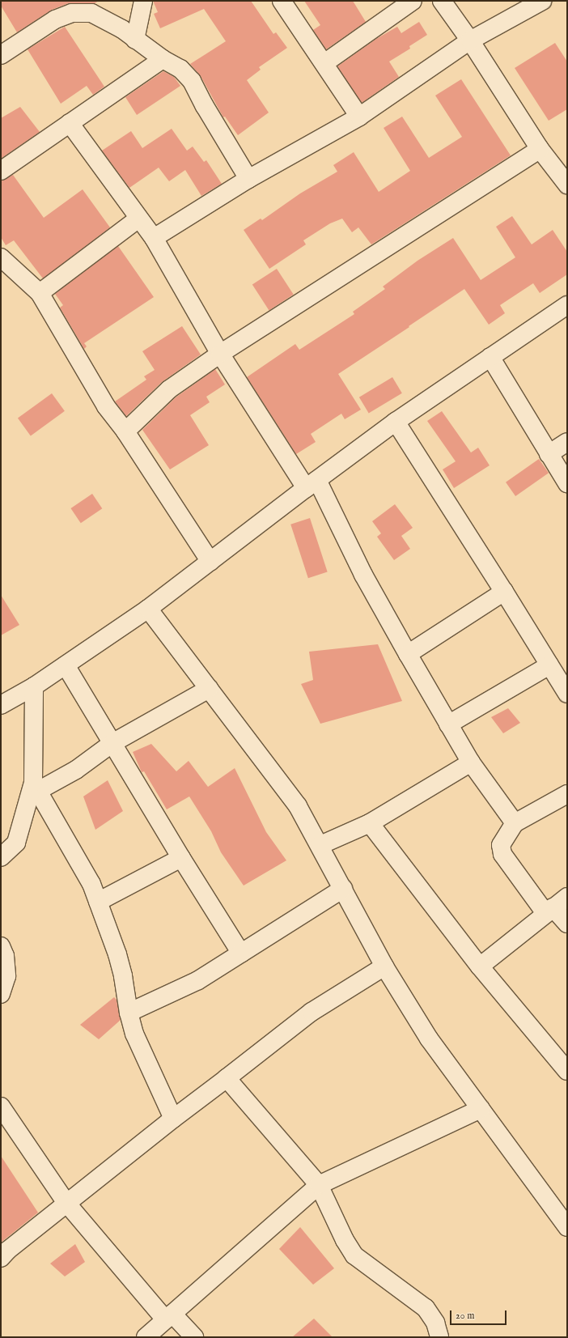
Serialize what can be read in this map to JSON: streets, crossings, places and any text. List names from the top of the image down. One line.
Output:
{"scale_bar":"20 m"}
